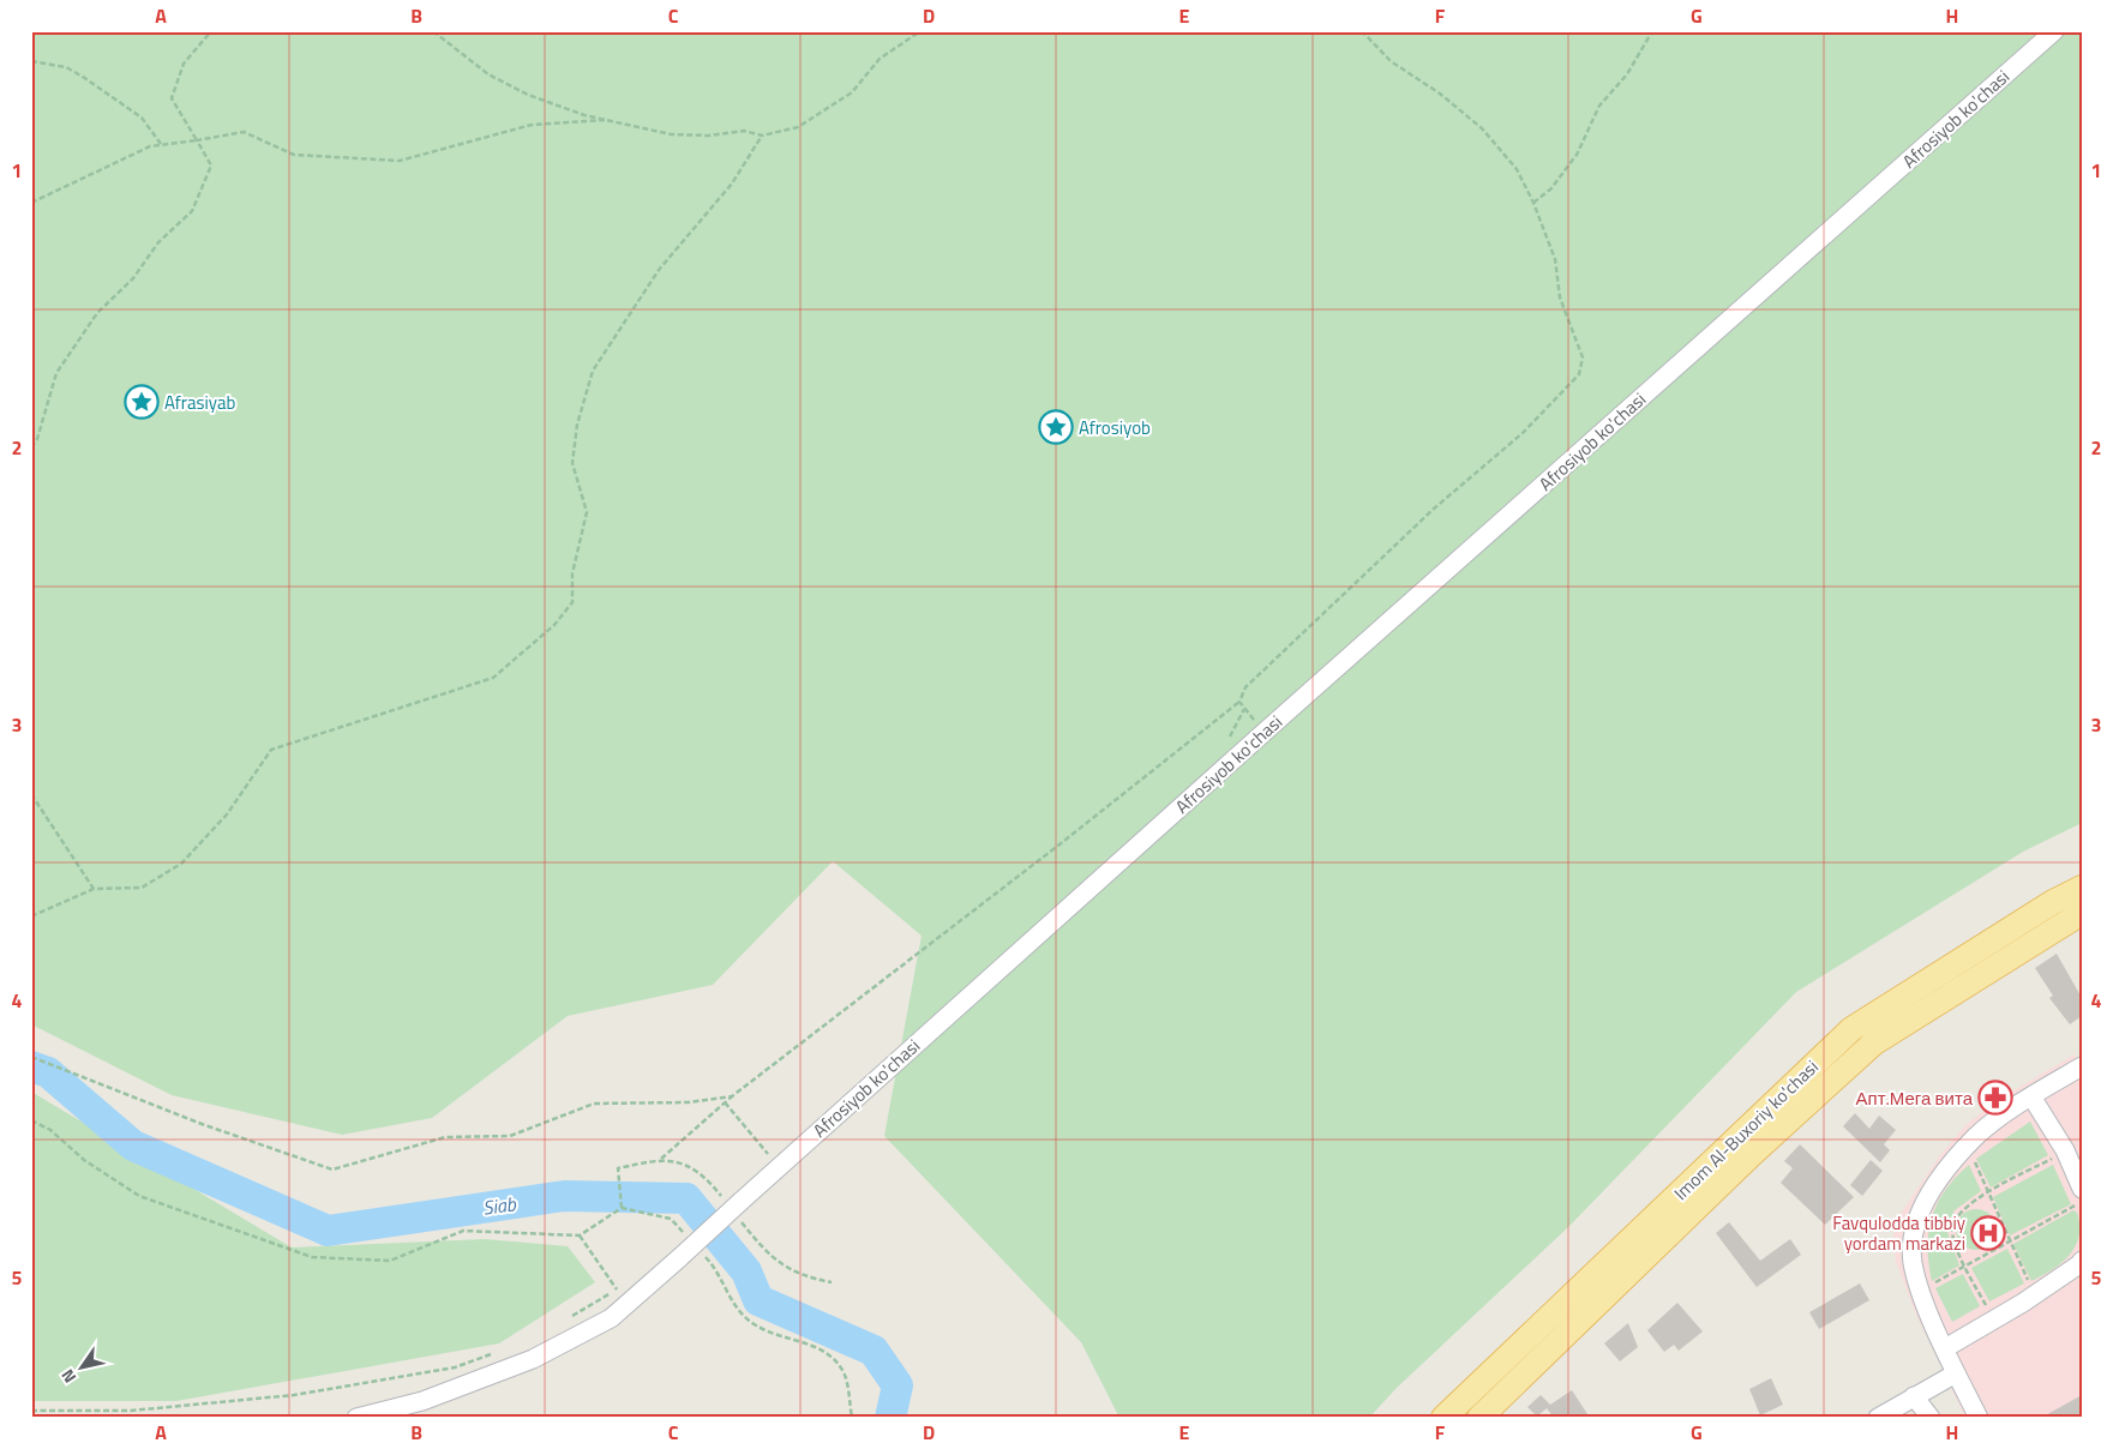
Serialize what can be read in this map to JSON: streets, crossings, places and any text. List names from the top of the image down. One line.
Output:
{"streets":{"main road":["Imom Al-Buxoriy ko'chasi"],"street":["Afrosiyob ko'chasi"]},"water":["Siab"],"places":{"place":["Afrasiyab","Afrosiyob"],"pharmacy":["Апт.Мега вита"],"hospital":["Favqulodda tibbiy yordam markazi"]},"north":"bottom left","grid":{"columns":["A","B","C","D","E","F","G","H"],"rows":["1","2","3","4","5"]}}
